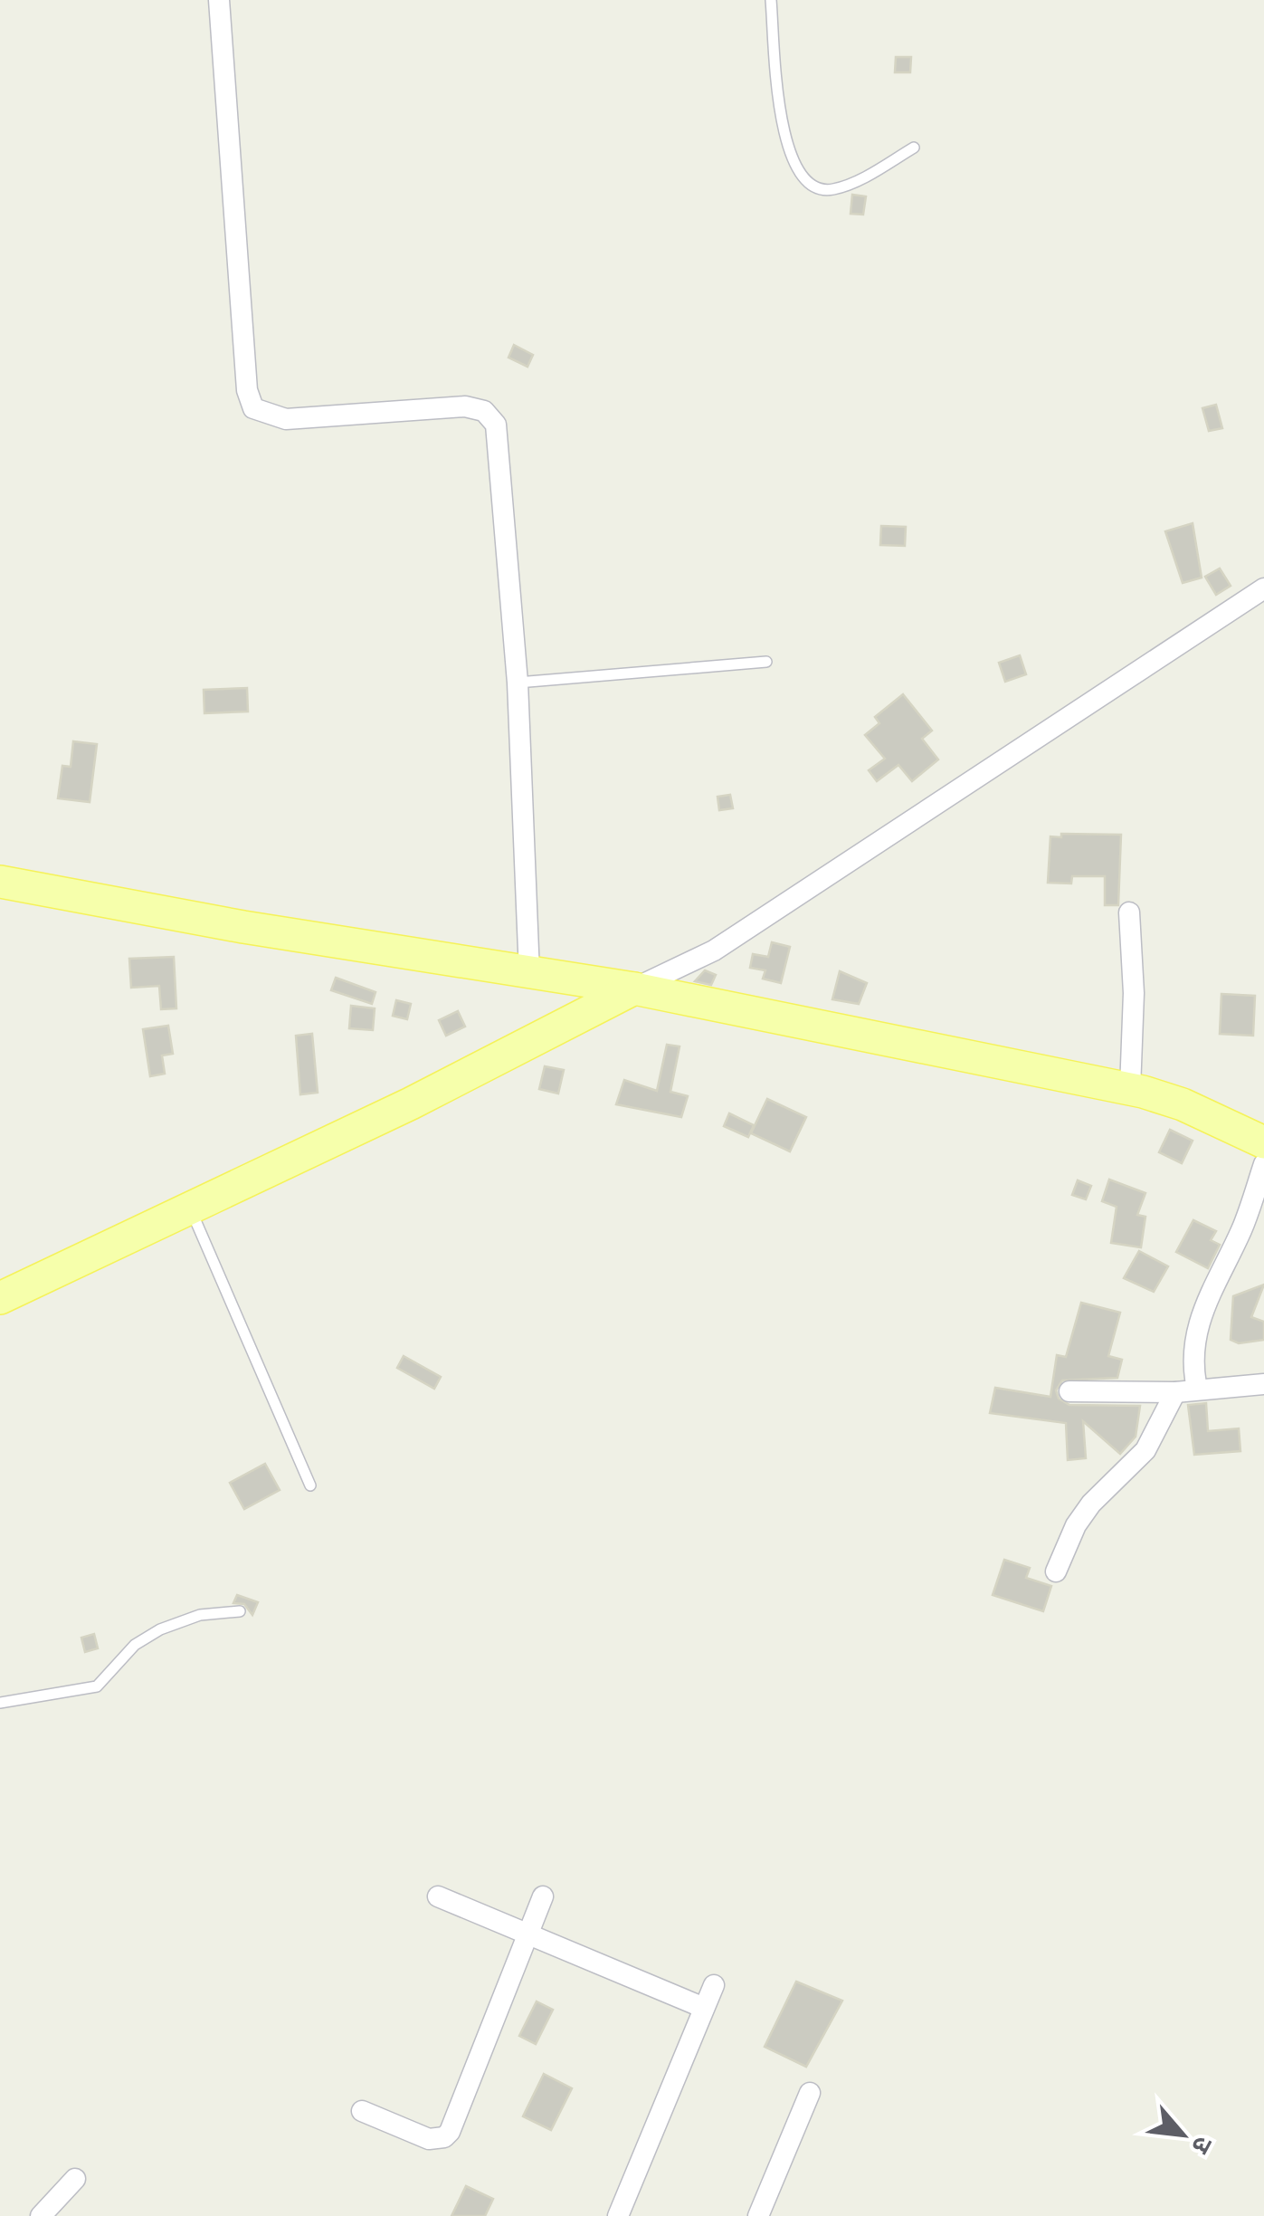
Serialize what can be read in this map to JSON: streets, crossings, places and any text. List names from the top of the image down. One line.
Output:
{"north":"bottom right"}
